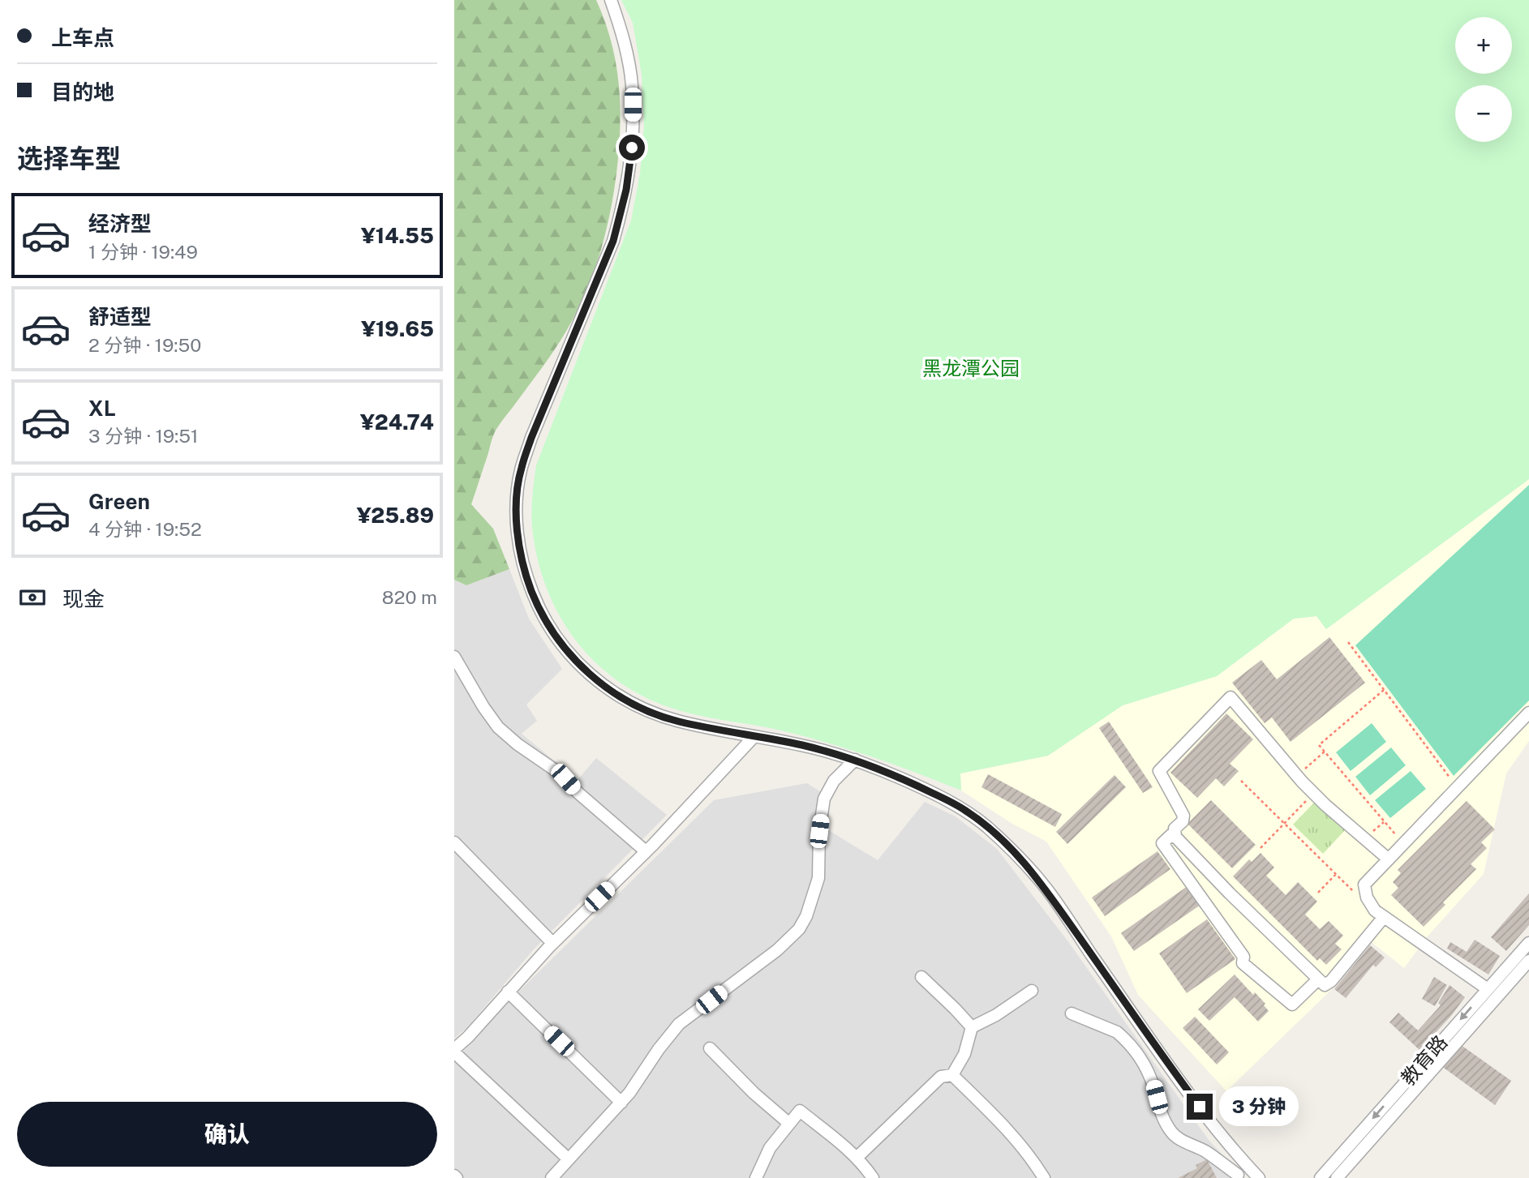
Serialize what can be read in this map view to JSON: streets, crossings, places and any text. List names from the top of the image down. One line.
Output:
{"streets":{"street":["教育路"]},"parks":["黑龙潭公园"],"page":{"banner":["上车点","目的地"],"map_buttons":["+","−"],"heading":"选择车型","list":[{"name":"经济型","note":"1 分钟 · 19:49","value":"¥14.55"},{"name":"舒适型","note":"2 分钟 · 19:50","value":"¥19.65"},{"name":"XL","note":"3 分钟 · 19:51","value":"¥24.74"},{"name":"Green","note":"4 分钟 · 19:52","value":"¥25.89"}],"pay":["现金","820 m"],"bubble":"3 分钟","buttons":"确认"}}
